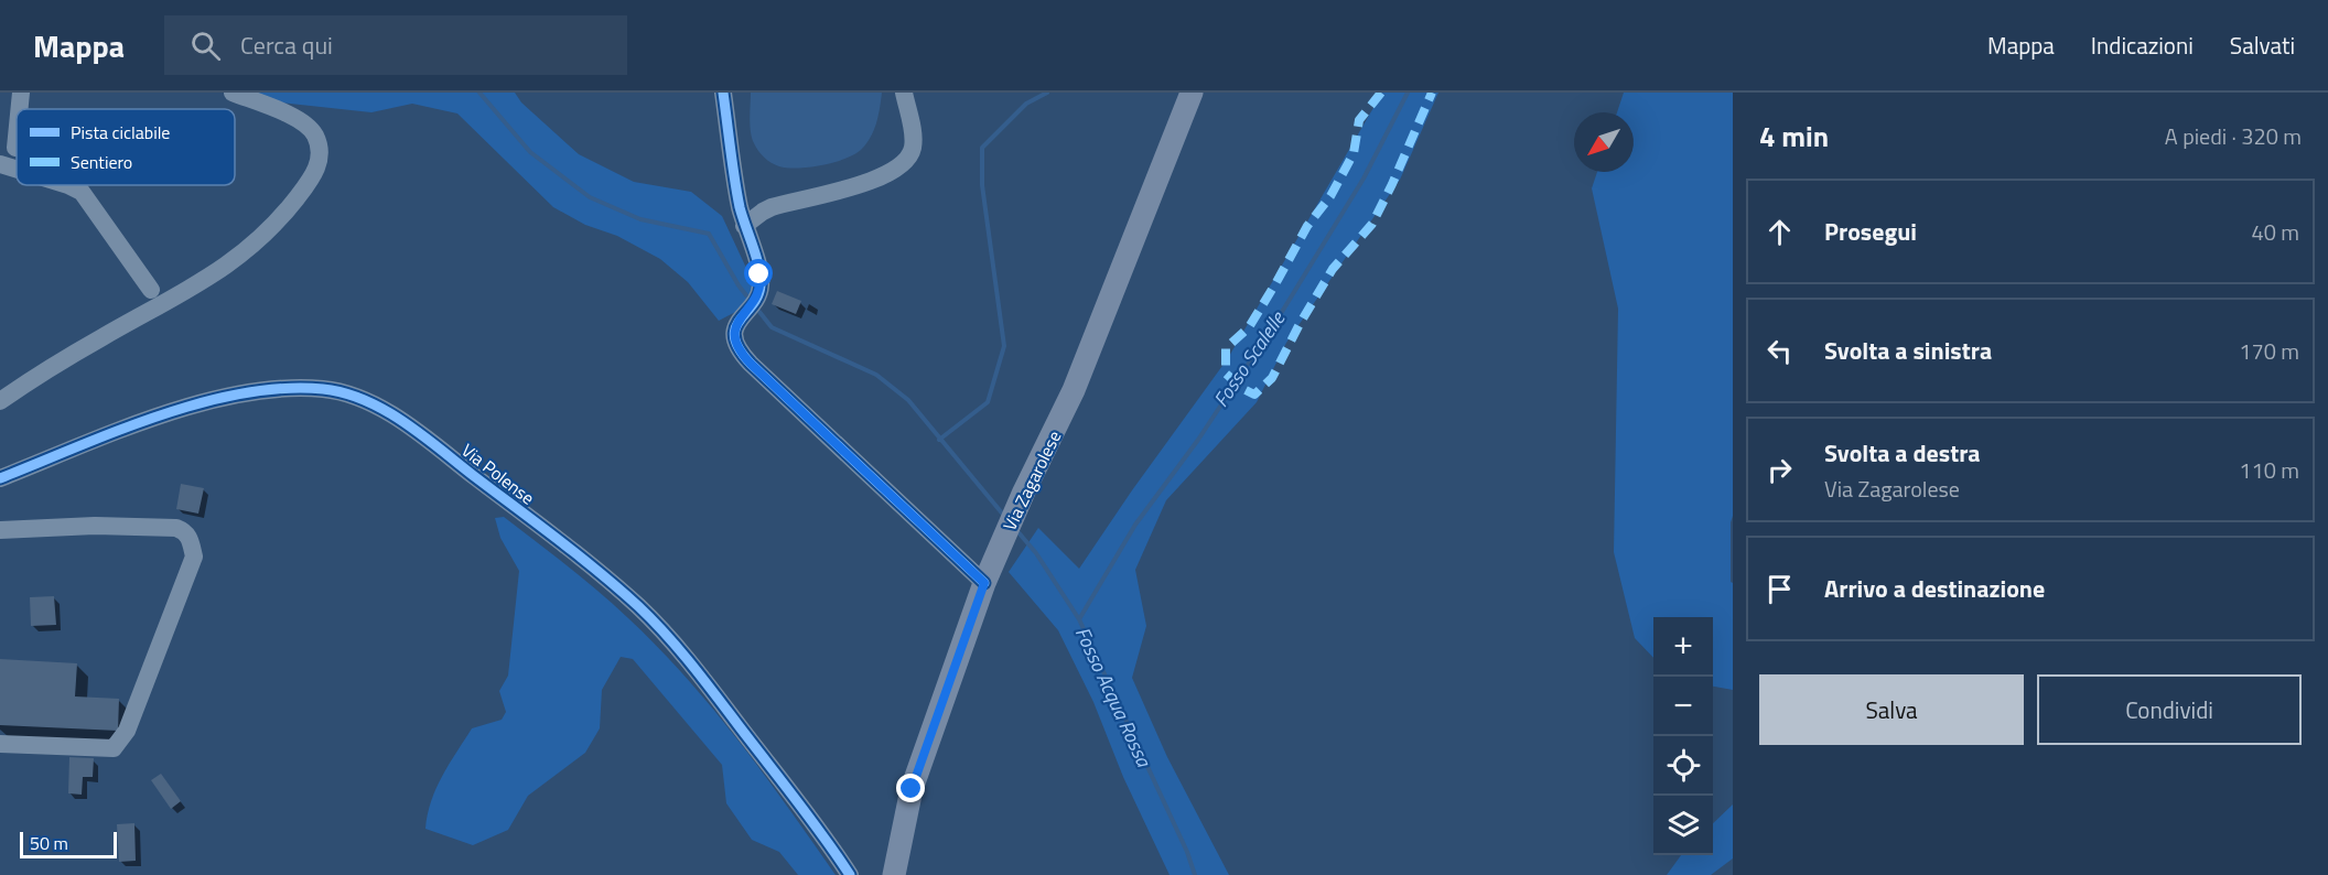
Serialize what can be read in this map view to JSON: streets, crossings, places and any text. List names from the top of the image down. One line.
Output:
{"streets":{"main road":["Via Zagarolese"],"street":["Via Polense"]},"water":["Fosso Scalelle","Fosso Acqua Rossa"],"legend":["Pista ciclabile","Sentiero"],"scale_bar":"50 m","north":"bottom left","page":{"header":"Mappa","search":"Cerca qui","nav":["Mappa","Indicazioni","Salvati"],"heading":["4 min","A piedi · 320 m"],"list":[["Prosegui","40 m"],["Svolta a sinistra","170 m"],["Svolta a destra","Via Zagarolese","110 m"],"Arrivo a destinazione"],"map_buttons":["+","−"],"buttons":["Salva","Condividi"],"scale":"50 m"}}
